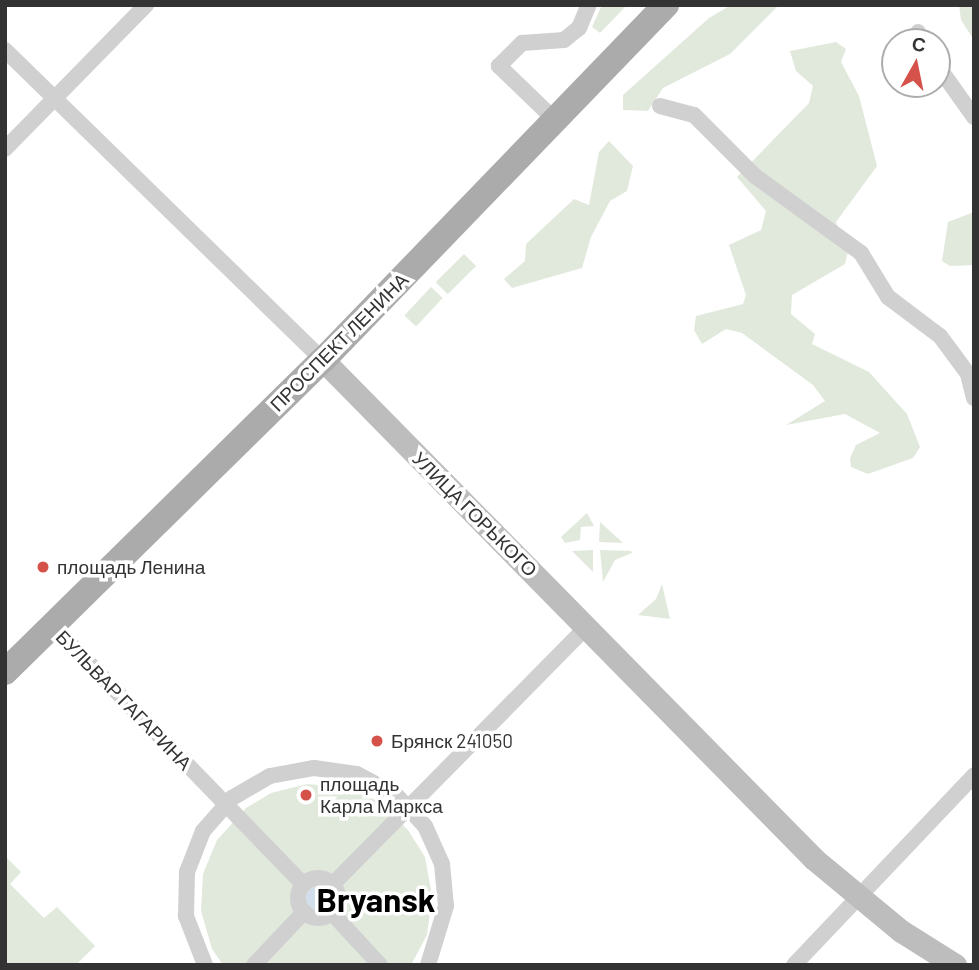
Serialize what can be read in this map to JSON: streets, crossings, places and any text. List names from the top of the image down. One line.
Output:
{"streets":{"main road":["ПРОСПЕКТ ЛЕНИНА"],"street":["УЛИЦА ГОРЬКОГО","БУЛЬВАР ГАГАРИНА"]},"crossings":[["ПРОСПЕКТ ЛЕНИНА","УЛИЦА ГОРЬКОГО"],["ПРОСПЕКТ ЛЕНИНА","БУЛЬВАР ГАГАРИНА"]],"districts":["Bryansk"],"places":["площадь Ленина","Брянск 241050","площадь Карла Маркса"],"north":"top"}
